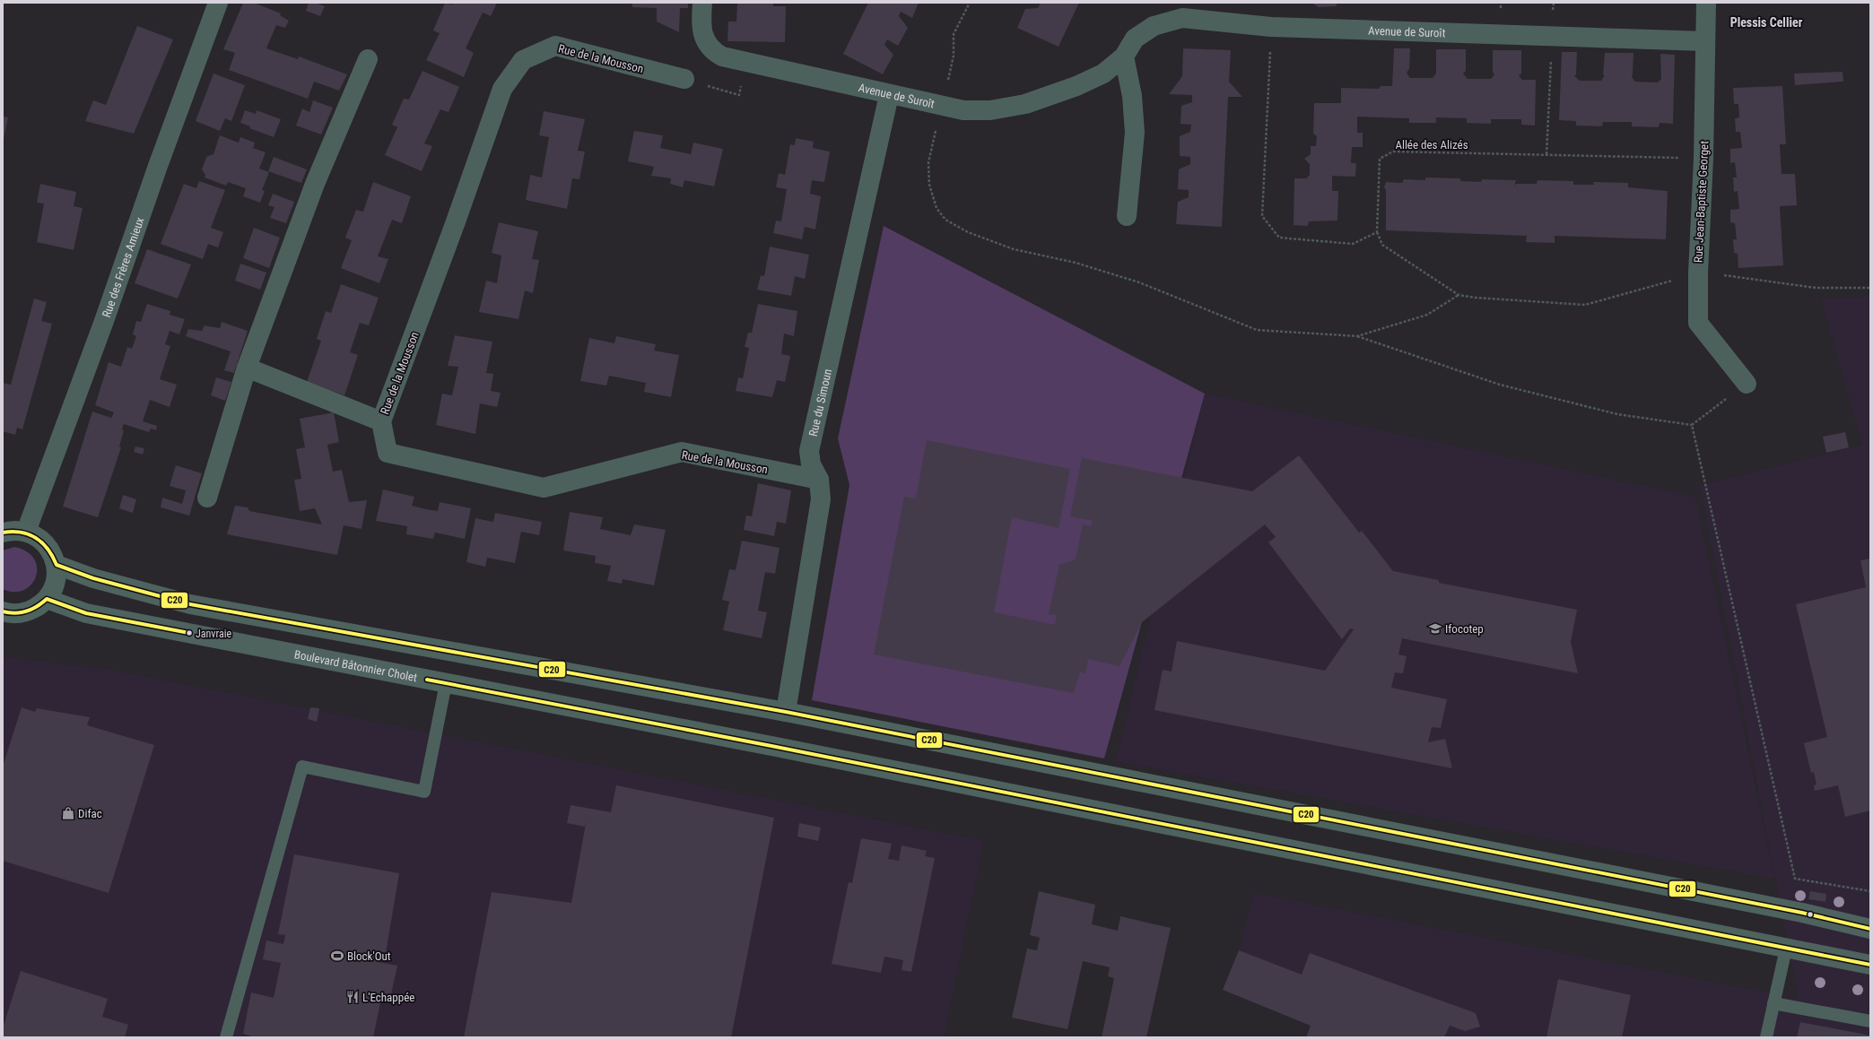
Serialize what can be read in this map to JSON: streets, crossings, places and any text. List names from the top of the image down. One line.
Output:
{"streets":{"street":["Avenue de Suroît","Rue de la Mousson","Rue Jean-Baptiste Georget","Rue des Frères Amieux","Rue du Simoun","Boulevard Bâtonnier Cholet"],"path":["Allée des Alizés"]},"crossings":[["Avenue de Suroît","Rue Jean-Baptiste Georget"],["Avenue de Suroît","Rue du Simoun"],["Rue de la Mousson","Rue du Simoun"],["Allée des Alizés","Rue Jean-Baptiste Georget"]],"districts":["Plessis Cellier"],"places":{"school or university":["Ifocotep"],"other":["Janvraie"],"shop":["Difac"],"sports":["Block'Out"],"restaurant":["L'Echappée"]},"lines":["transit line C20"]}
